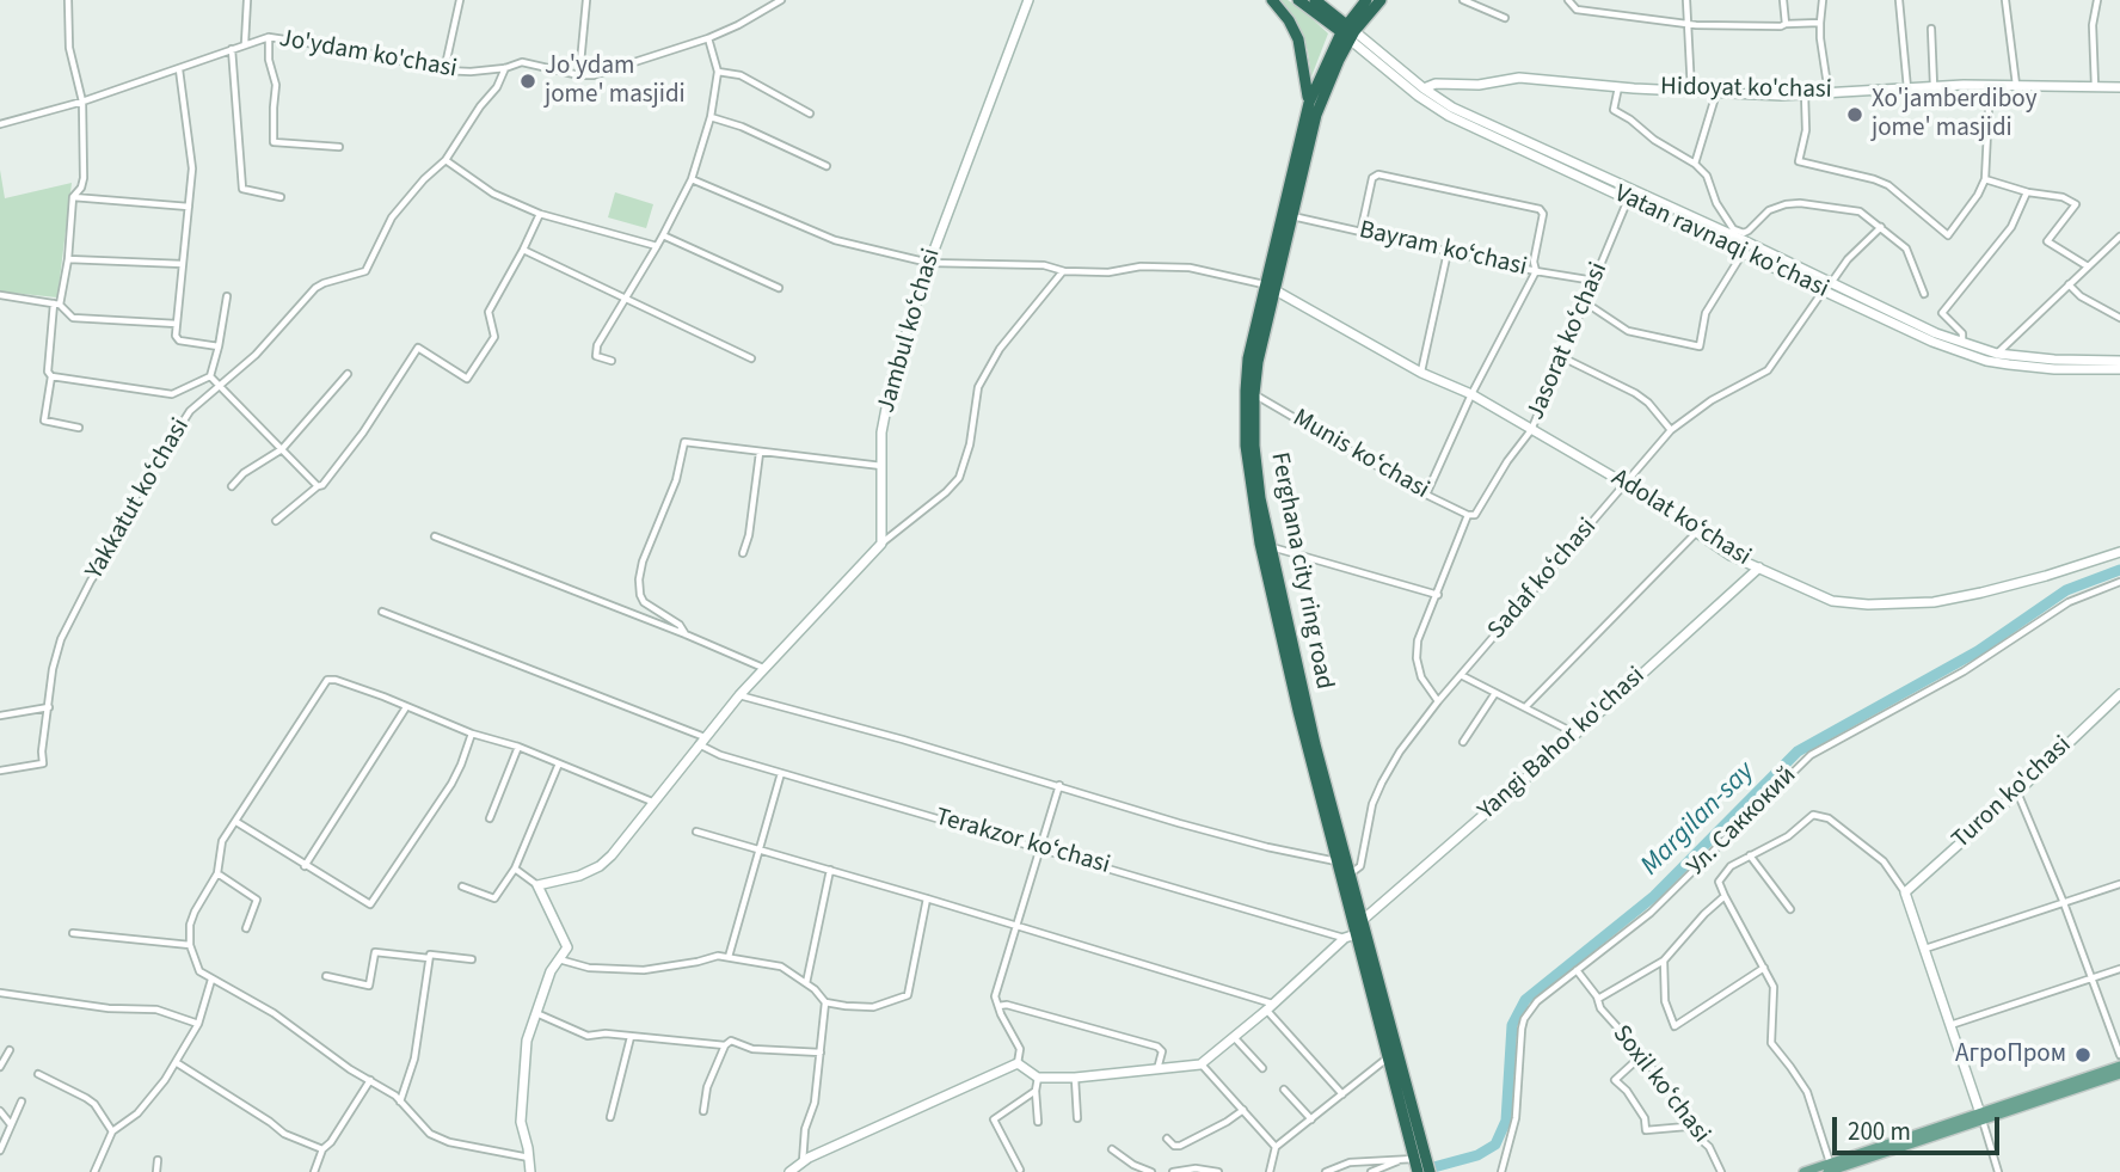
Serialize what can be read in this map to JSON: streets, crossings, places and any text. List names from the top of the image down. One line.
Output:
{"streets":{"highway":["Ferghana city ring road"],"street":["Jo'ydam ko'chasi","Hidoyat ko'chasi","Vatan ravnaqi ko'chasi","Bayram koʻchasi","Jambul koʻchasi","Jasorat koʻchasi","Munis koʻchasi","Yakkatut koʻchasi","Adolat koʻchasi","Sadaf koʻchasi","Yangi Bahor ko'chasi","Turon ko'chasi","Ул. Саккокий","Terakzor koʻchasi","Soxil koʻchasi"]},"crossings":[["Jo'ydam ko'chasi","Yakkatut koʻchasi"],["Hidoyat ko'chasi","Vatan ravnaqi ko'chasi"],["Vatan ravnaqi ko'chasi","Jasorat koʻchasi"],["Vatan ravnaqi ko'chasi","Ferghana city ring road"],["Vatan ravnaqi ko'chasi","Sadaf koʻchasi"],["Bayram koʻchasi","Jasorat koʻchasi"],["Bayram koʻchasi","Ferghana city ring road"],["Jasorat koʻchasi","Munis koʻchasi"],["Jasorat koʻchasi","Adolat koʻchasi"],["Jasorat koʻchasi","Sadaf koʻchasi"],["Munis koʻchasi","Ferghana city ring road"],["Adolat koʻchasi","Ferghana city ring road"],["Adolat koʻchasi","Sadaf koʻchasi"],["Adolat koʻchasi","Yangi Bahor ko'chasi"],["Ferghana city ring road","Sadaf koʻchasi"],["Ferghana city ring road","Yangi Bahor ko'chasi"],["Ferghana city ring road","Terakzor koʻchasi"],["Turon ko'chasi","Soxil koʻchasi"],["Ул. Саккокий","Soxil koʻchasi"]],"water":["Margilan-say"],"places":["Jo'ydam jome' masjidi","Xo'jamberdiboy jome' masjidi","АгроПром"],"scale_bar":"200 m"}
